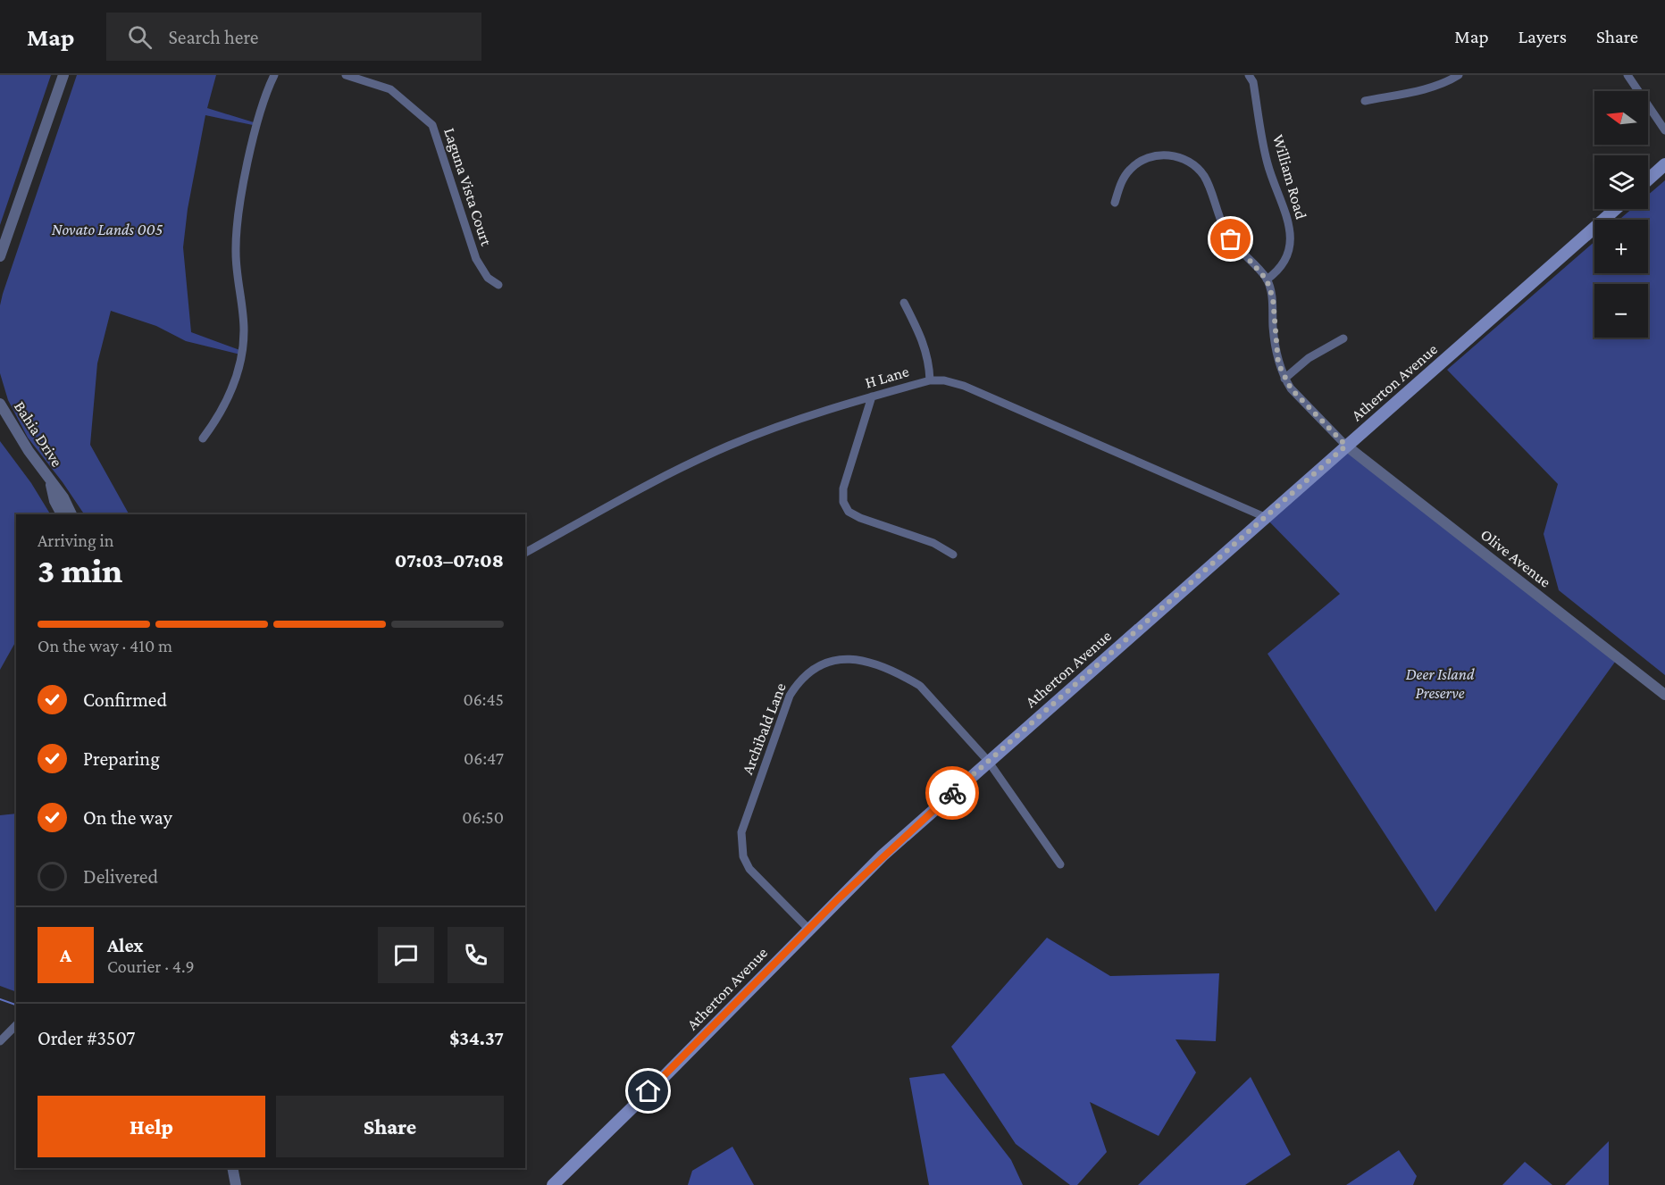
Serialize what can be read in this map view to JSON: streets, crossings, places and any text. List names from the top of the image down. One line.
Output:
{"streets":{"main road":["Atherton Avenue"],"street":["William Road","Laguna Vista Court","H Lane","Bahia Drive","Olive Avenue","Archibald Lane"]},"crossings":[["H Lane","Atherton Avenue"],["Atherton Avenue","Olive Avenue"],["Atherton Avenue","Archibald Lane"]],"parks":["Novato Lands 005","Deer Island Preserve"],"north":"left","page":{"header":"Map","search":"Search here","nav":["Map","Layers","Share"],"map_buttons":["+","−"],"heading":["3 min","Arriving in","07:03–07:08"],"panel":["Alex","Courier · 4.9","Order #3507","$34.37"],"bar":"On the way · 410 m","list":[["Confirmed","06:45"],["Preparing","06:47"],["On the way","06:50"],"Delivered"],"round":"A","buttons":["Help","Share"]}}
